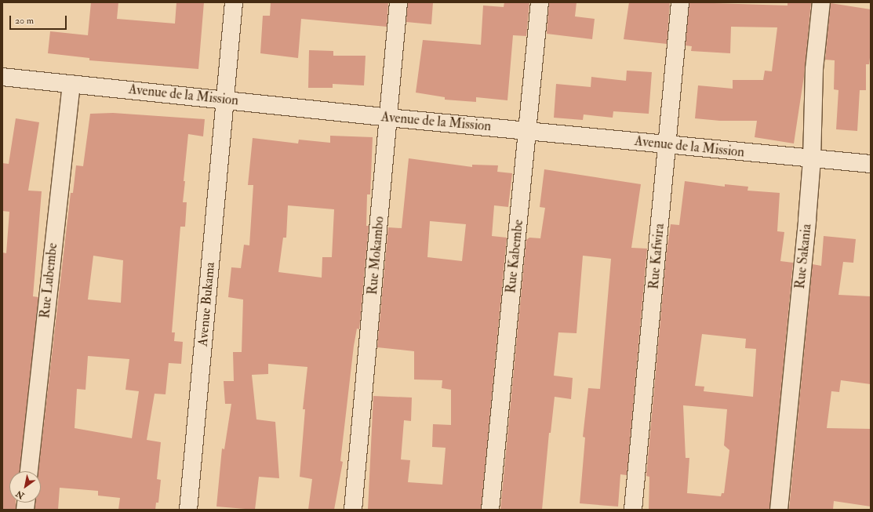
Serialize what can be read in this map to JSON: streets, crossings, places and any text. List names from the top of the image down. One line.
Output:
{"streets":{"street":["Avenue de la Mission","Rue Mokambo","Rue Kabembe","Rue Kafwira","Rue Sakania","Rue Lubembe","Avenue Bukama"]},"crossings":[["Avenue de la Mission","Rue Mokambo"],["Avenue de la Mission","Rue Kabembe"],["Avenue de la Mission","Rue Kafwira"],["Avenue de la Mission","Rue Sakania"],["Avenue de la Mission","Rue Lubembe"],["Avenue de la Mission","Avenue Bukama"]],"scale_bar":"20 m","north":"bottom left"}
